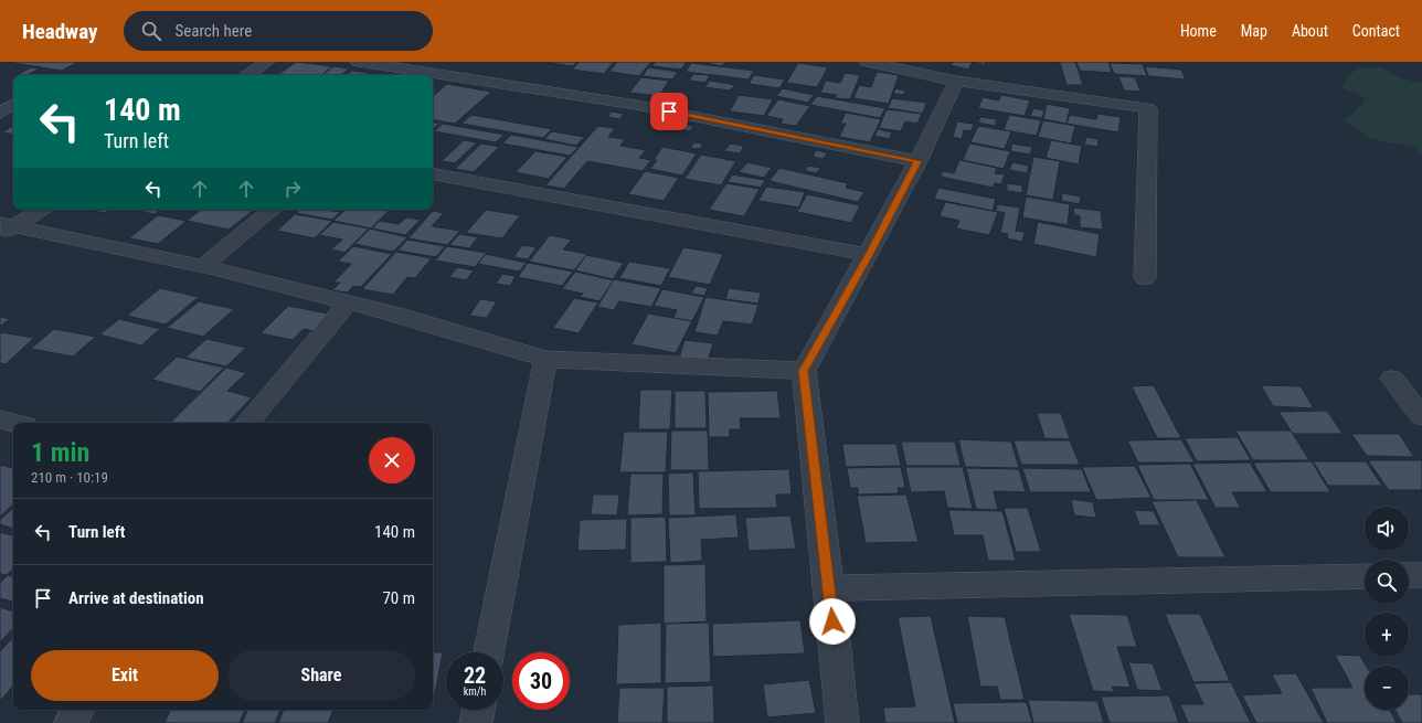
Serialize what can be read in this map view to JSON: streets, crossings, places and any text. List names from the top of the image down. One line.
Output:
{"page":{"header":"Headway","search":"Search here","nav":["Home","Map","About","Contact"],"turn":["140 m","Turn left"],"heading":["1 min","210 m · 10:19"],"list":[{"name":"Turn left","value":"140 m"},{"name":"Arrive at destination","value":"70 m"}],"map_buttons":["+","−"],"buttons":["Exit","Share"],"speed":"22 km/h","limit":"30"}}
